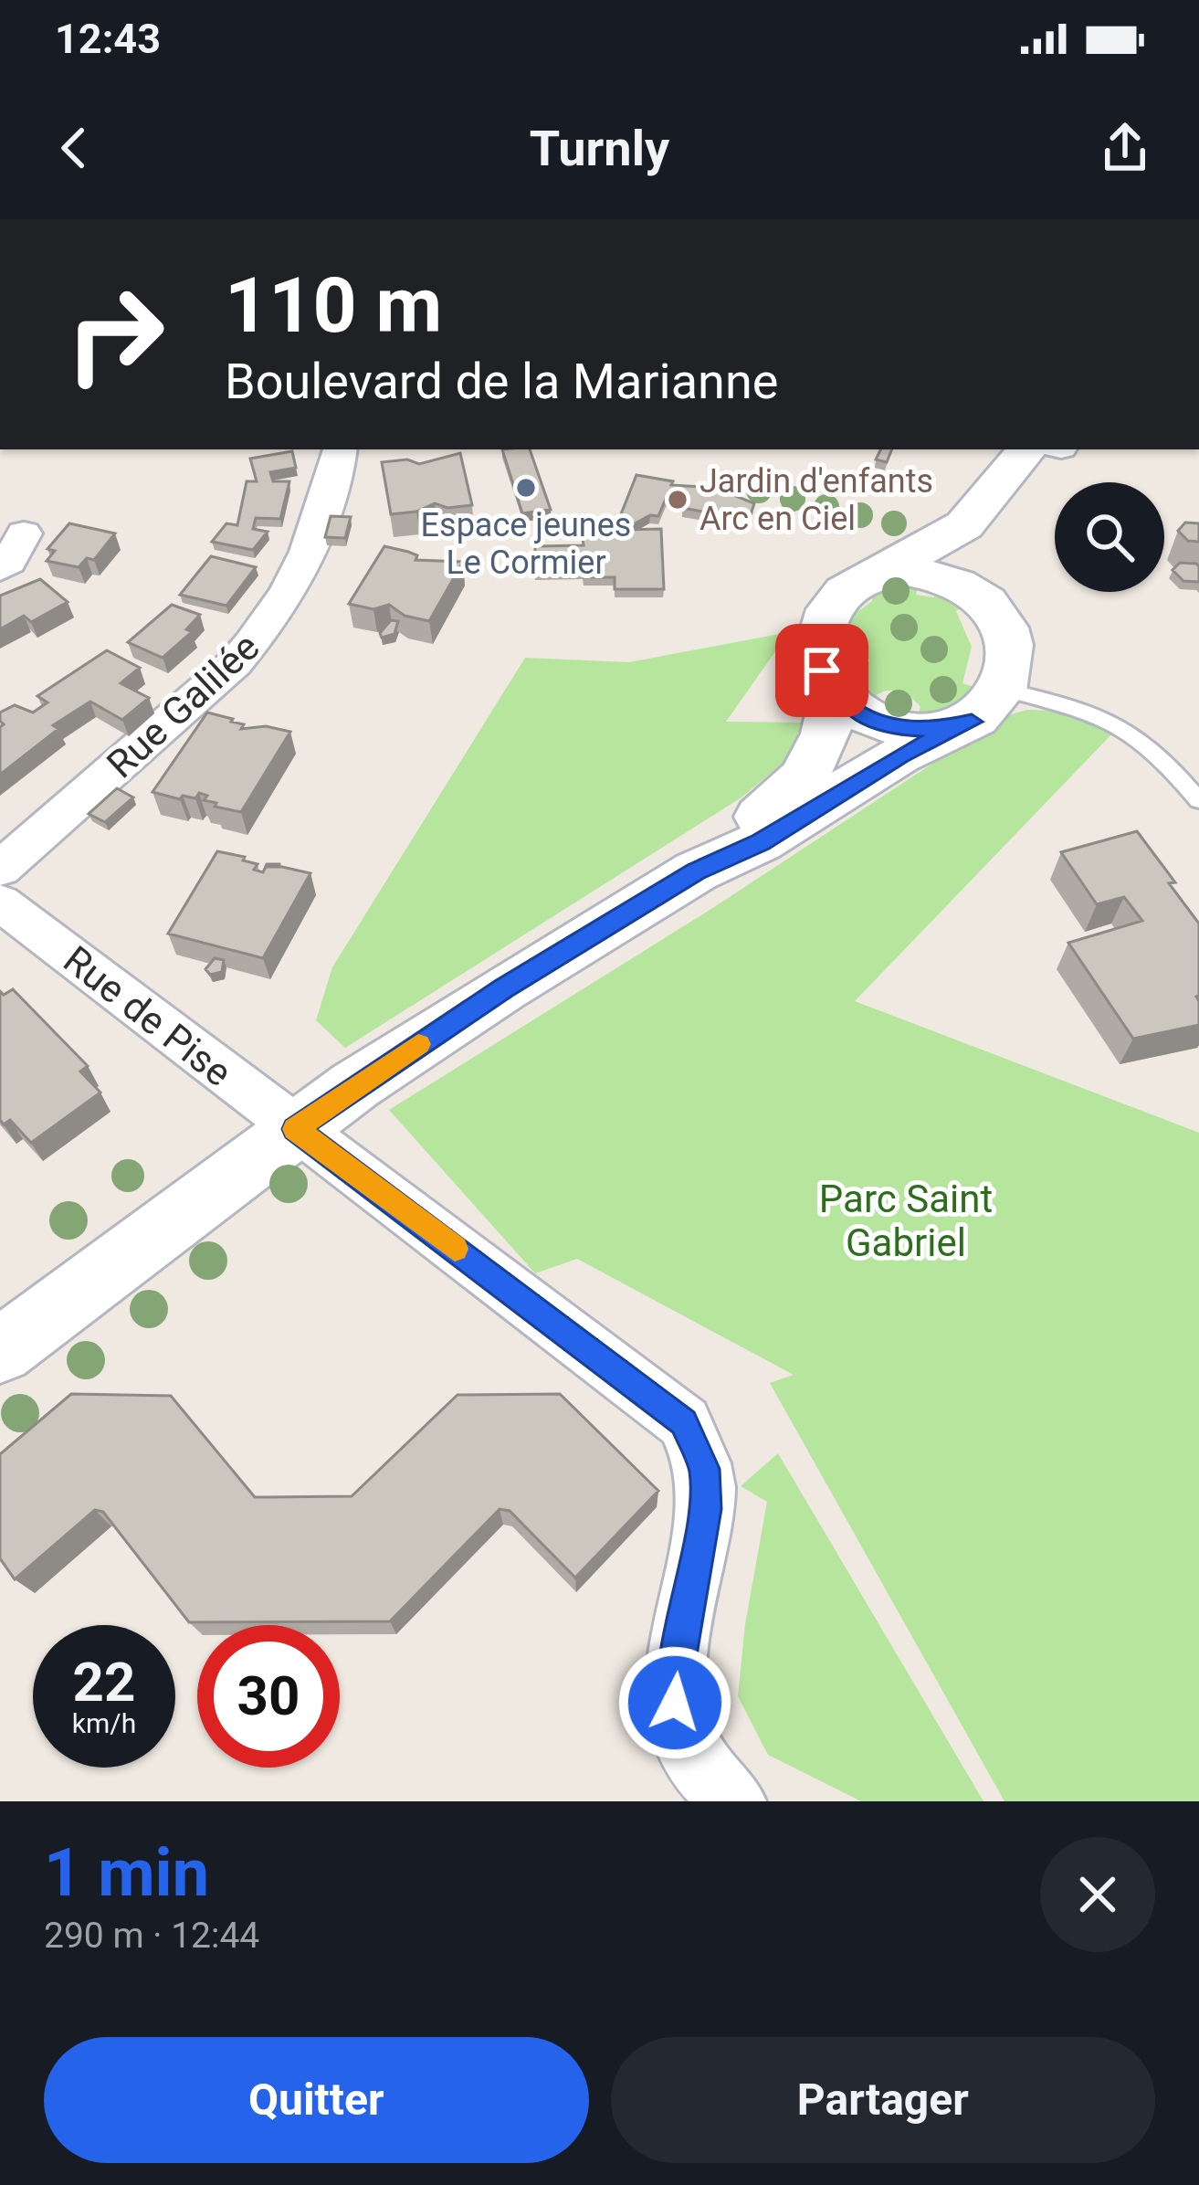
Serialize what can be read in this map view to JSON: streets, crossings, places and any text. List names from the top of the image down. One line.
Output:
{"streets":{"street":["Rue Galilée","Rue de Pise"]},"parks":["Parc Saint Gabriel"],"places":["Espace jeunes Le Cormier","Jardin d'enfants Arc en Ciel"],"page":{"status":"12:43","header":"Turnly","turn":["110 m","Boulevard de la Marianne"],"speed":"22 km/h","limit":"30","heading":["1 min","290 m · 12:44"],"buttons":["Quitter","Partager"]}}
